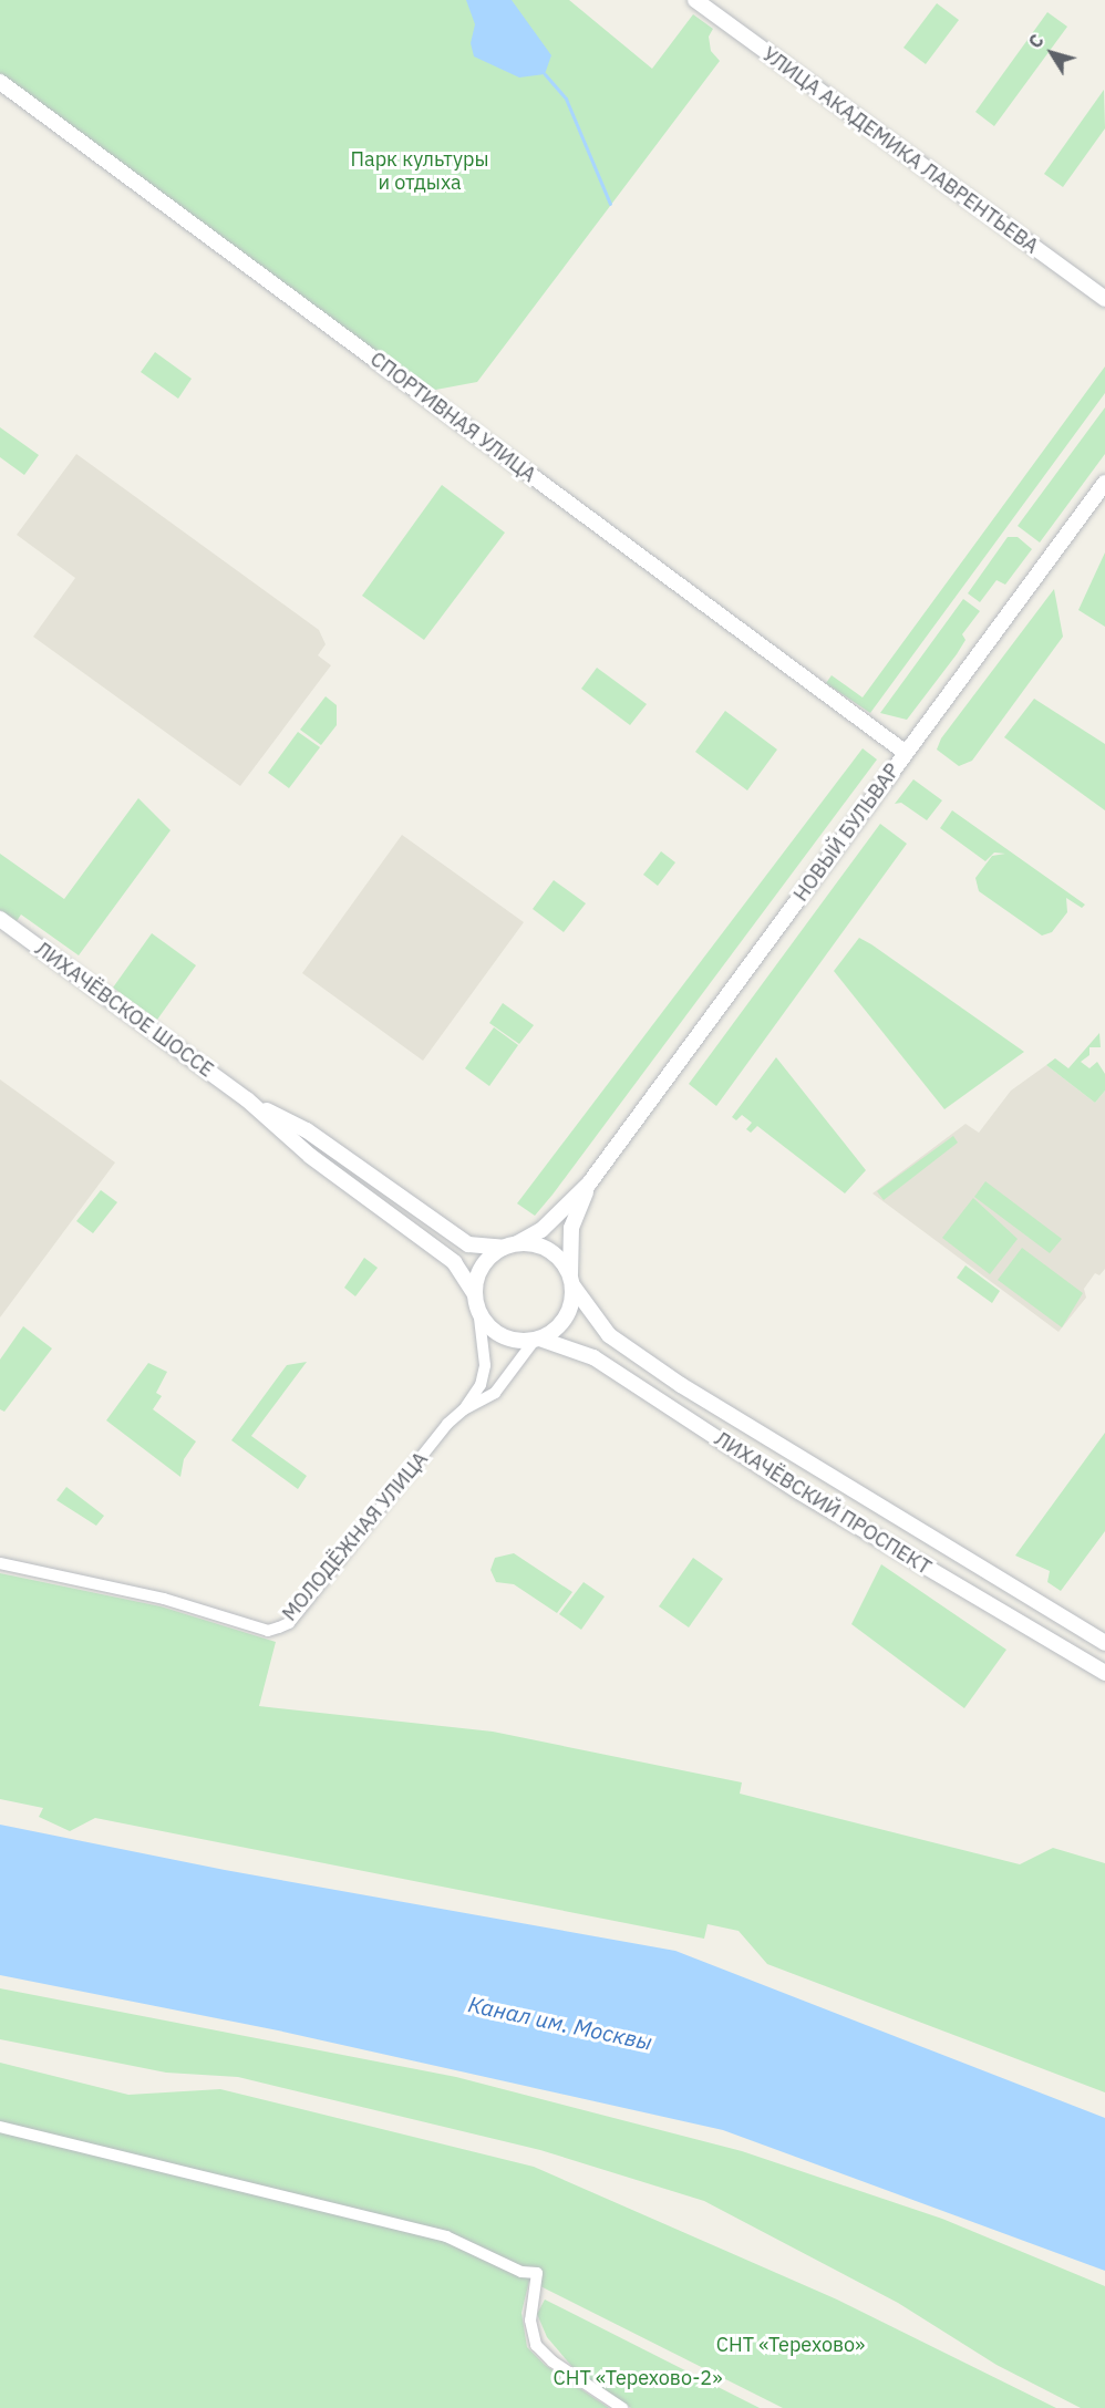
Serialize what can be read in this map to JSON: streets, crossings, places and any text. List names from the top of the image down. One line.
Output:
{"streets":{"main road":["УЛИЦА АКАДЕМИКА ЛАВРЕНТЬЕВА","СПОРТИВНАЯ УЛИЦА","НОВЫЙ БУЛЬВАР","ЛИХАЧЁВСКОЕ ШОССЕ","ЛИХАЧЁВСКИЙ ПРОСПЕКТ"],"street":["МОЛОДЁЖНАЯ УЛИЦА"]},"crossings":[["СПОРТИВНАЯ УЛИЦА","НОВЫЙ БУЛЬВАР"],["НОВЫЙ БУЛЬВАР","ЛИХАЧЁВСКОЕ ШОССЕ"],["НОВЫЙ БУЛЬВАР","ЛИХАЧЁВСКИЙ ПРОСПЕКТ"],["НОВЫЙ БУЛЬВАР","МОЛОДЁЖНАЯ УЛИЦА"],["ЛИХАЧЁВСКОЕ ШОССЕ","ЛИХАЧЁВСКИЙ ПРОСПЕКТ"],["ЛИХАЧЁВСКОЕ ШОССЕ","МОЛОДЁЖНАЯ УЛИЦА"],["ЛИХАЧЁВСКИЙ ПРОСПЕКТ","МОЛОДЁЖНАЯ УЛИЦА"]],"water":["Канал им. Москвы"],"parks":["Парк культуры и отдыха","СНТ «Терехово»","СНТ «Терехово-2»"],"north":"top left"}
